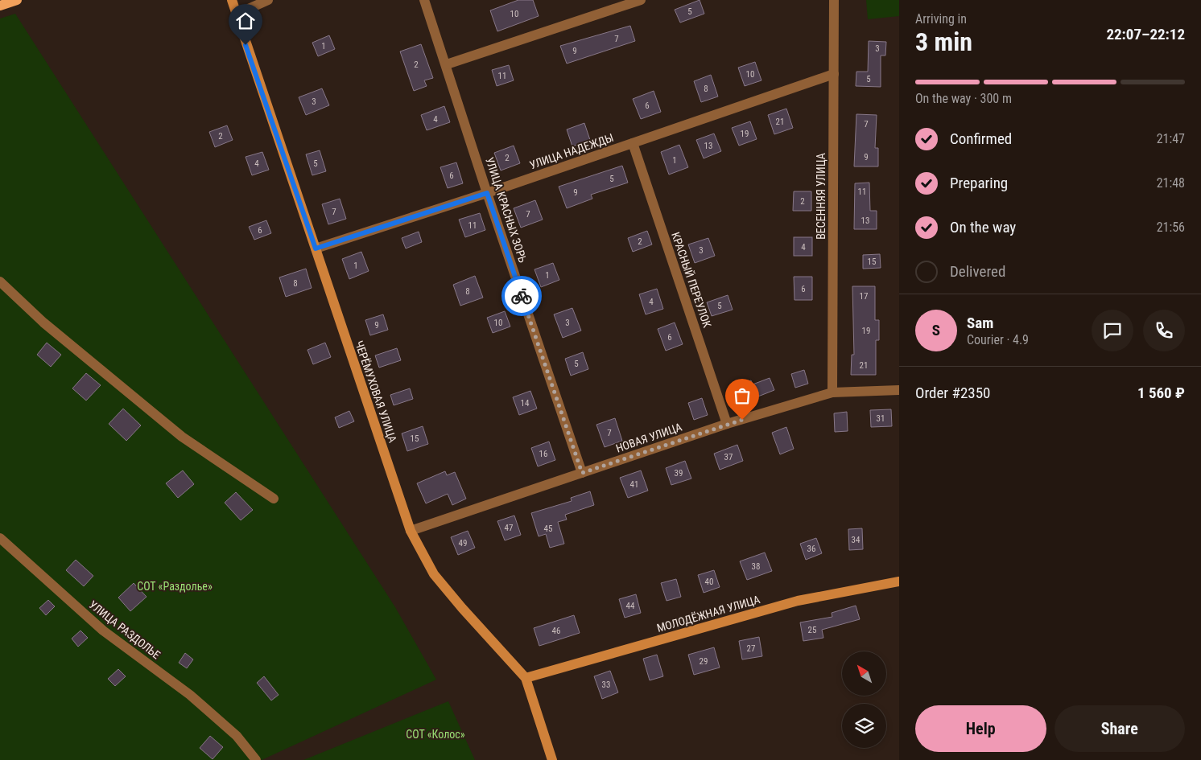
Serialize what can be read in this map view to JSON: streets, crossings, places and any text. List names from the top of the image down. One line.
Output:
{"streets":{"street":["УЛИЦА НАДЕЖДЫ","ВЕСЕННЯЯ УЛИЦА","УЛИЦА КРАСНЫХ ЗОРЬ","КРАСНЫЙ ПЕРЕУЛОК","ЧЕРЁМУХОВАЯ УЛИЦА","НОВАЯ УЛИЦА","МОЛОДЁЖНАЯ УЛИЦА","УЛИЦА РАЗДОЛЬЕ"]},"crossings":[["УЛИЦА НАДЕЖДЫ","ВЕСЕННЯЯ УЛИЦА"],["УЛИЦА НАДЕЖДЫ","УЛИЦА КРАСНЫХ ЗОРЬ"],["УЛИЦА НАДЕЖДЫ","КРАСНЫЙ ПЕРЕУЛОК"],["УЛИЦА НАДЕЖДЫ","ЧЕРЁМУХОВАЯ УЛИЦА"],["ВЕСЕННЯЯ УЛИЦА","НОВАЯ УЛИЦА"],["УЛИЦА КРАСНЫХ ЗОРЬ","НОВАЯ УЛИЦА"],["КРАСНЫЙ ПЕРЕУЛОК","НОВАЯ УЛИЦА"],["ЧЕРЁМУХОВАЯ УЛИЦА","НОВАЯ УЛИЦА"],["ЧЕРЁМУХОВАЯ УЛИЦА","МОЛОДЁЖНАЯ УЛИЦА"]],"parks":["СОТ «Раздолье»","СОТ «Колос»"],"house_numbers":["5","10","7","1","3","9","2","10","11","5","8","3","6","4","21","7","19","2","13","9","2","1","4","5","6","5","11","9","2","7","7","13","11","6","2","4","3","15","1","1","8","6","8","17","4","5","10","3","9","19","6","5","21","14","31","7","15","16","37","39","41","47","45","34","49","36","38","40","44","25","46","27","29","33"],"north":"top left","page":{"heading":["3 min","Arriving in","22:07–22:12"],"panel":["Sam","Courier · 4.9","Order #2350","1 560 ₽"],"bar":"On the way · 300 m","list":[["Confirmed","21:47"],["Preparing","21:48"],["On the way","21:56"],"Delivered"],"round":"S","buttons":["Help","Share"]}}
